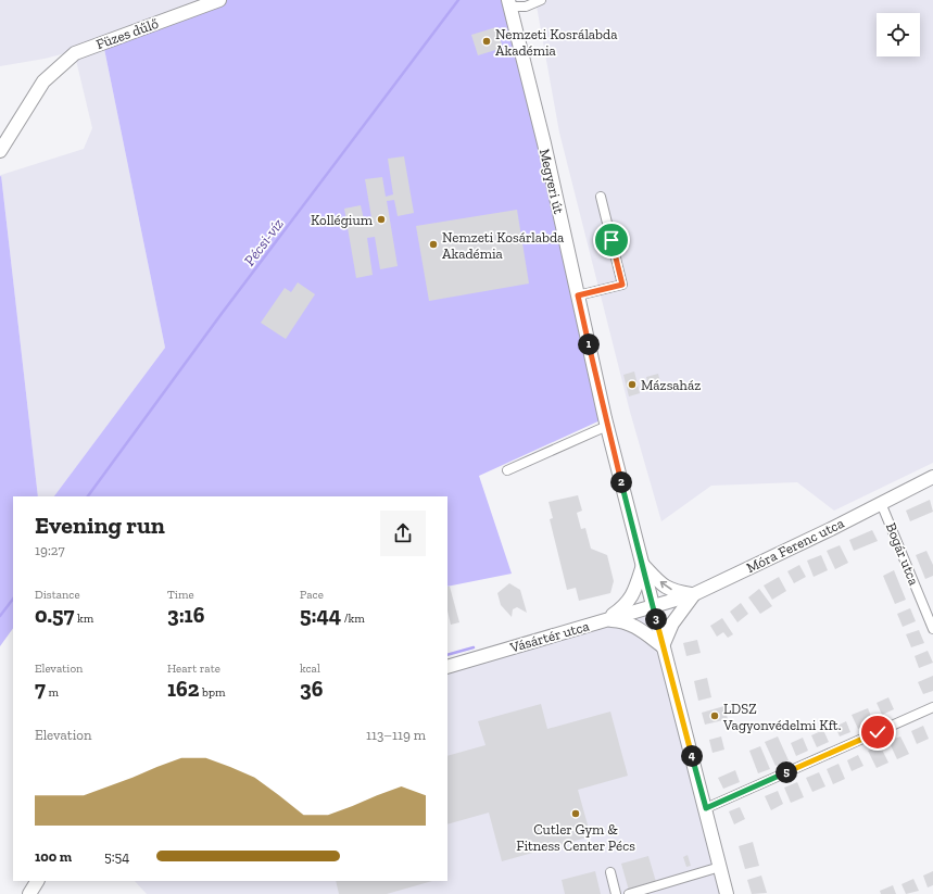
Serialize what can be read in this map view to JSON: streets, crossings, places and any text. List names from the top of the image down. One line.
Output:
{"streets":{"street":["Füzes dűlő","Megyeri út","Móra Ferenc utca","Bogár utca","Vásártér utca"]},"crossings":[["Megyeri út","Móra Ferenc utca"],["Megyeri út","Vásártér utca"],["Móra Ferenc utca","Bogár utca"],["Móra Ferenc utca","Vásártér utca"]],"water":["Pécsi-víz"],"places":["Nemzeti Kosrálabda Akadémia","Kollégium","Nemzeti Kosárlabda Akadémia","Mázsaház","LDSZ Vagyonvédelmi Kft.","Cutler Gym & Fitness Center Pécs"],"page":{"pins":["1","2","3","4","5"],"heading":["Evening run","19:27"],"stats":[["Distance","0.57 km"],["Time","3:16"],["Pace","5:44 /km"],["Elevation","7 m"],["Heart rate","162 bpm"],["kcal","36"]],"chart":["Elevation","113–119 m"],"list":[{"name":"100 m","note":"5:54"}]}}
